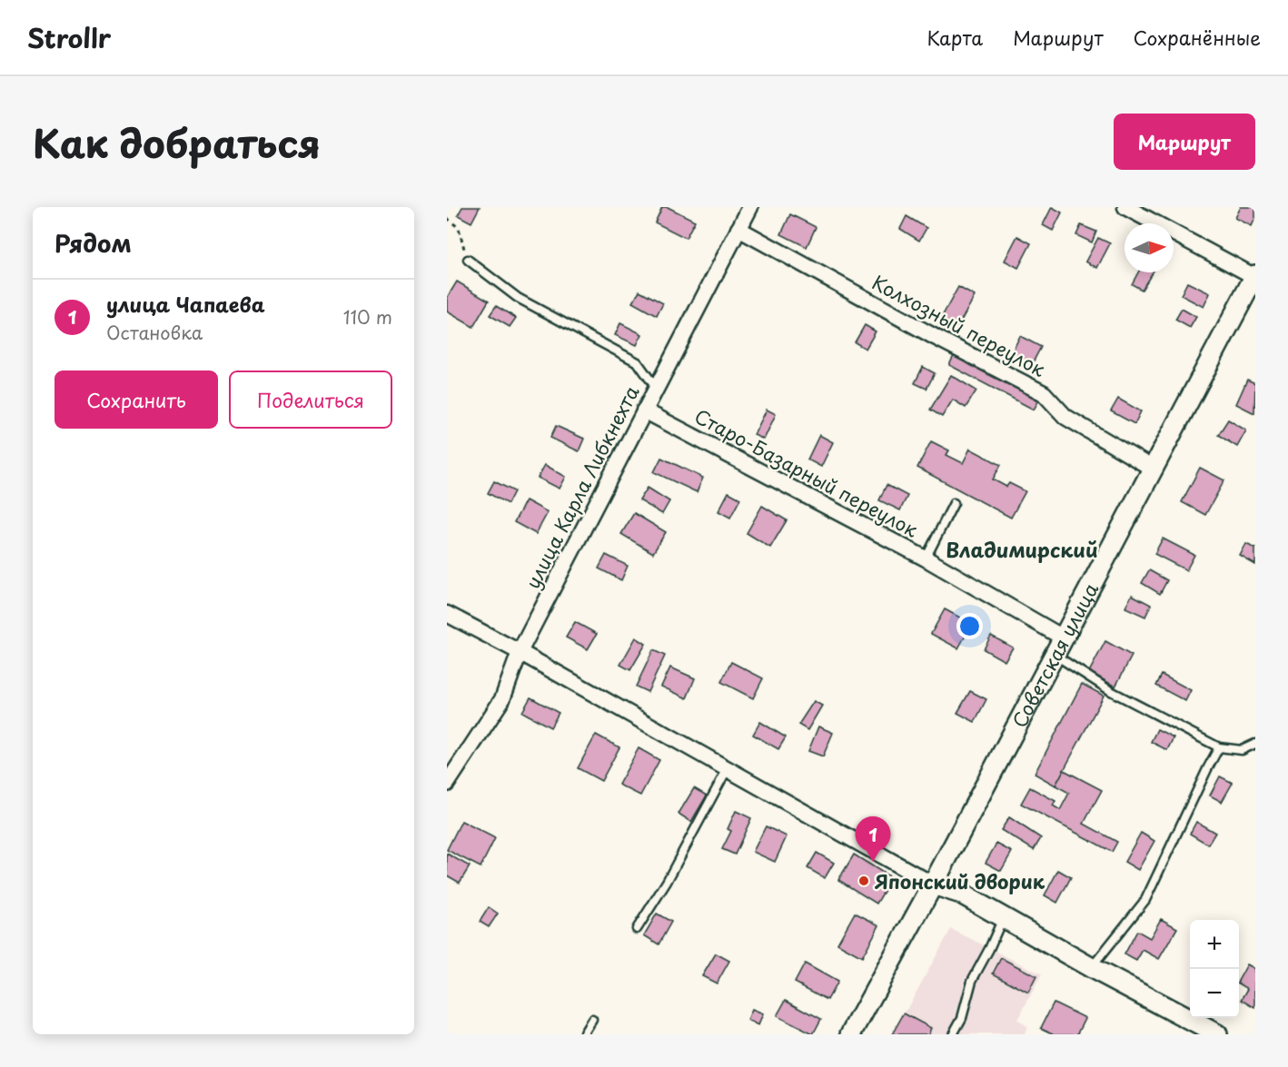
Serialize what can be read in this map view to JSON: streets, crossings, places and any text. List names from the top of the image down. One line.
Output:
{"streets":{"street":["Колхозный переулок","Старо-Базарный переулок","улица Карла Либкнехта","Советская улица"]},"crossings":[["Колхозный переулок","улица Карла Либкнехта"],["Колхозный переулок","Советская улица"],["Старо-Базарный переулок","улица Карла Либкнехта"],["Старо-Базарный переулок","Советская улица"]],"districts":["Владимирский"],"places":["Японский дворик"],"north":"right","page":{"header":"Strollr","nav":["Карта","Маршрут","Сохранённые"],"title":"Как добраться","buttons":["Маршрут",["Сохранить","Поделиться"]],"heading":"Рядом","list":[{"mark":"1","name":"улица Чапаева","note":"Остановка","value":"110 m"}],"pins":"1","map_buttons":["+","−"]}}
